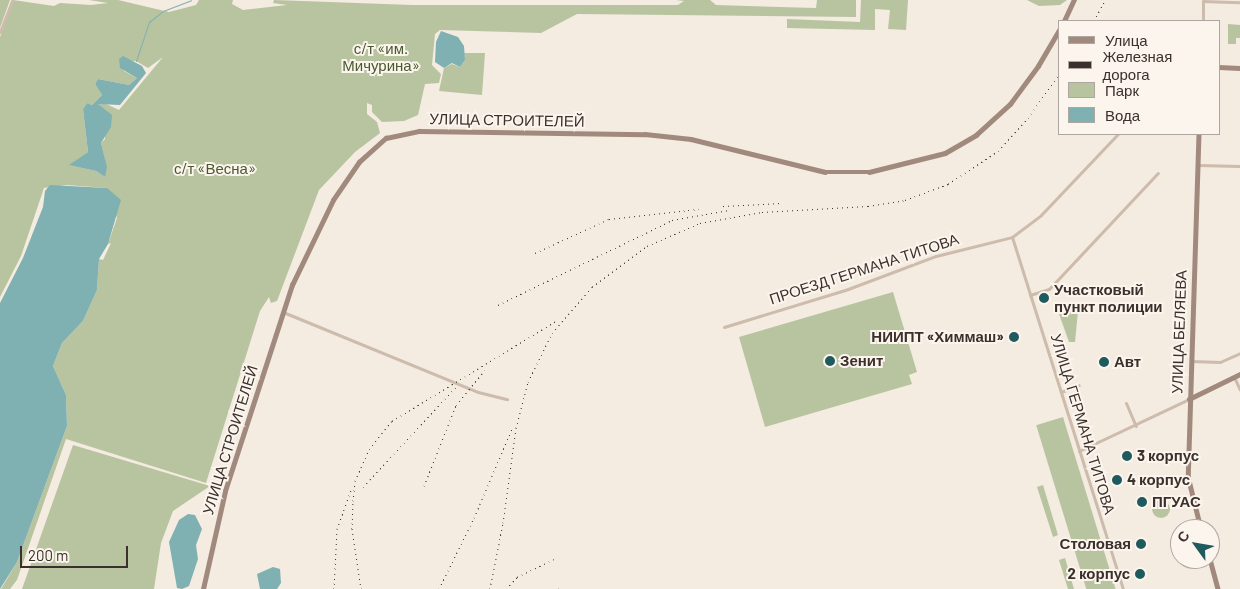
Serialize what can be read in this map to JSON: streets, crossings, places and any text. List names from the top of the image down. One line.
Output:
{"streets":{"main road":["УЛИЦА СТРОИТЕЛЕЙ","УЛИЦА БЕЛЯЕВА"],"street":["ПРОЕЗД ГЕРМАНА ТИТОВА","УЛИЦА ГЕРМАНА ТИТОВА"]},"crossings":[["ПРОЕЗД ГЕРМАНА ТИТОВА","УЛИЦА ГЕРМАНА ТИТОВА"]],"parks":["с/т «им. Мичурина»","с/т «Весна»"],"places":["Участковый пункт полиции","НИИПТ «Химмаш»","Зенит","Авт","3 корпус","4 корпус","ПГУАС","Столовая","2 корпус"],"legend":["Улица","Железная дорога","Парк","Вода"],"scale_bar":"200 m","north":"top left"}
